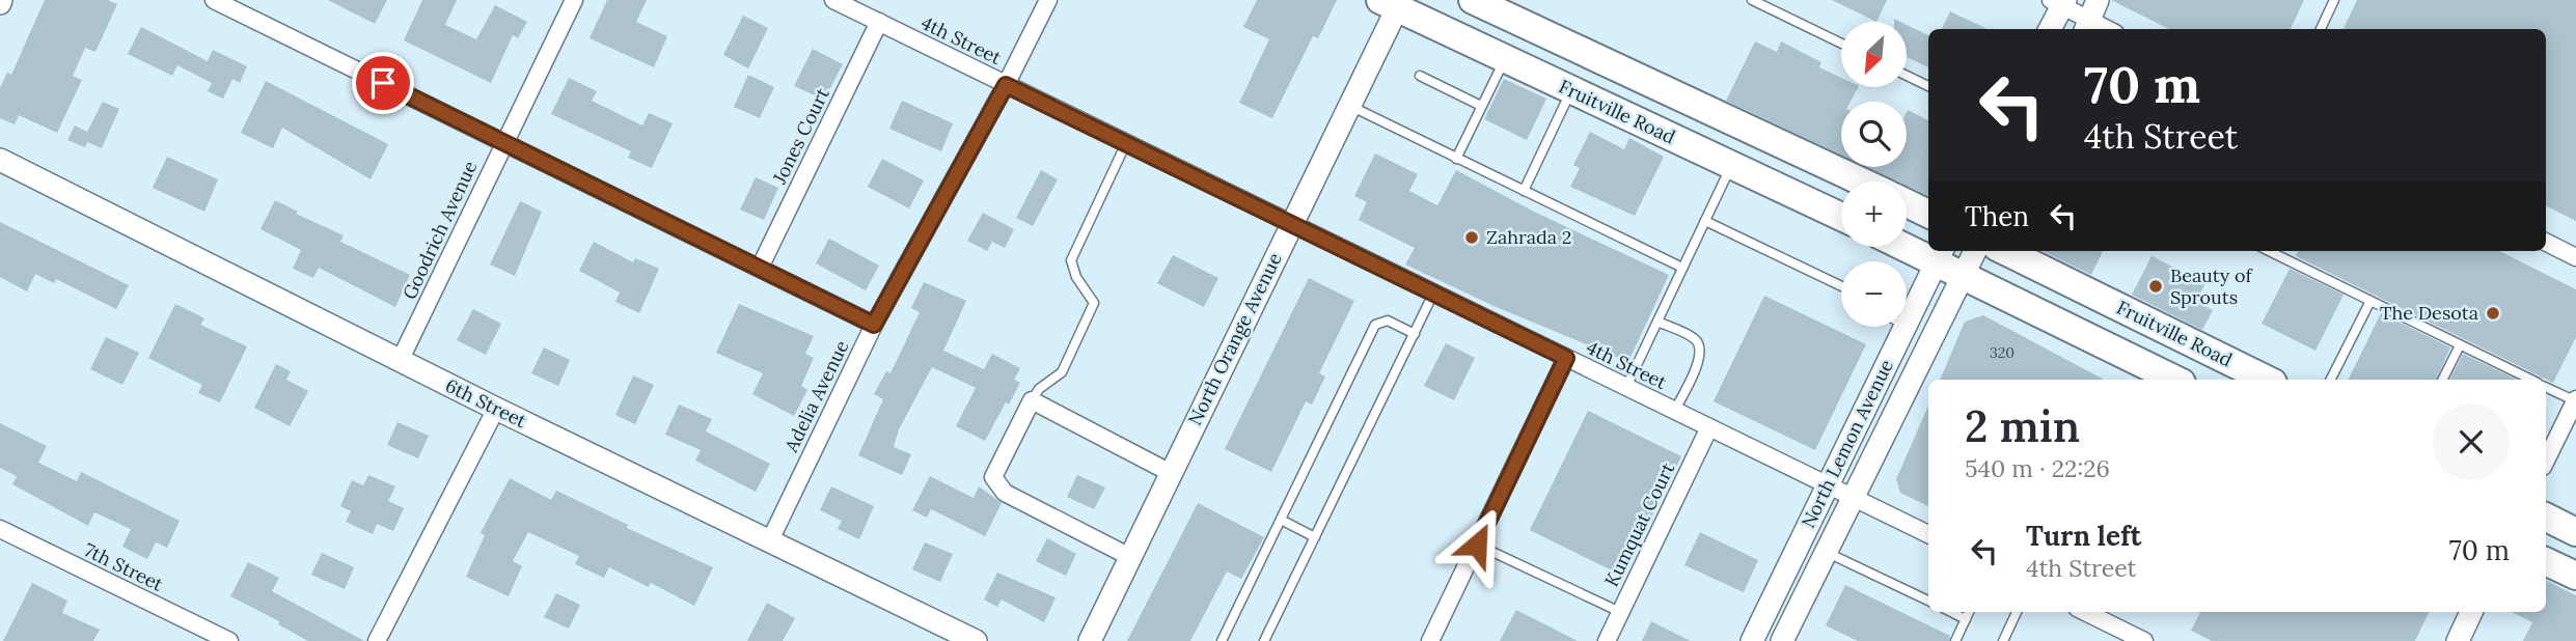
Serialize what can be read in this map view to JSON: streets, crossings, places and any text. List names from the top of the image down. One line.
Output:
{"streets":{"main road":["Fruitville Road"],"street":["4th Street","Jones Court","Goodrich Avenue","North Orange Avenue","Adelia Avenue","6th Street","North Lemon Avenue","Kumquat Court","7th Street"]},"crossings":[["4th Street","Jones Court"],["4th Street","North Orange Avenue"],["4th Street","Adelia Avenue"],["4th Street","North Lemon Avenue"],["4th Street","Kumquat Court"],["Fruitville Road","North Orange Avenue"],["Goodrich Avenue","6th Street"],["Adelia Avenue","6th Street"]],"places":["Zahrada 2","Beauty of Sprouts","The Desota"],"house_numbers":["320"],"north":"bottom left","page":{"map_buttons":["+","−"],"turn":["70 m","4th Street"],"then":"Then","heading":["2 min","540 m · 22:26"],"list":[{"name":"Turn left","note":"4th Street","value":"70 m"}]}}
